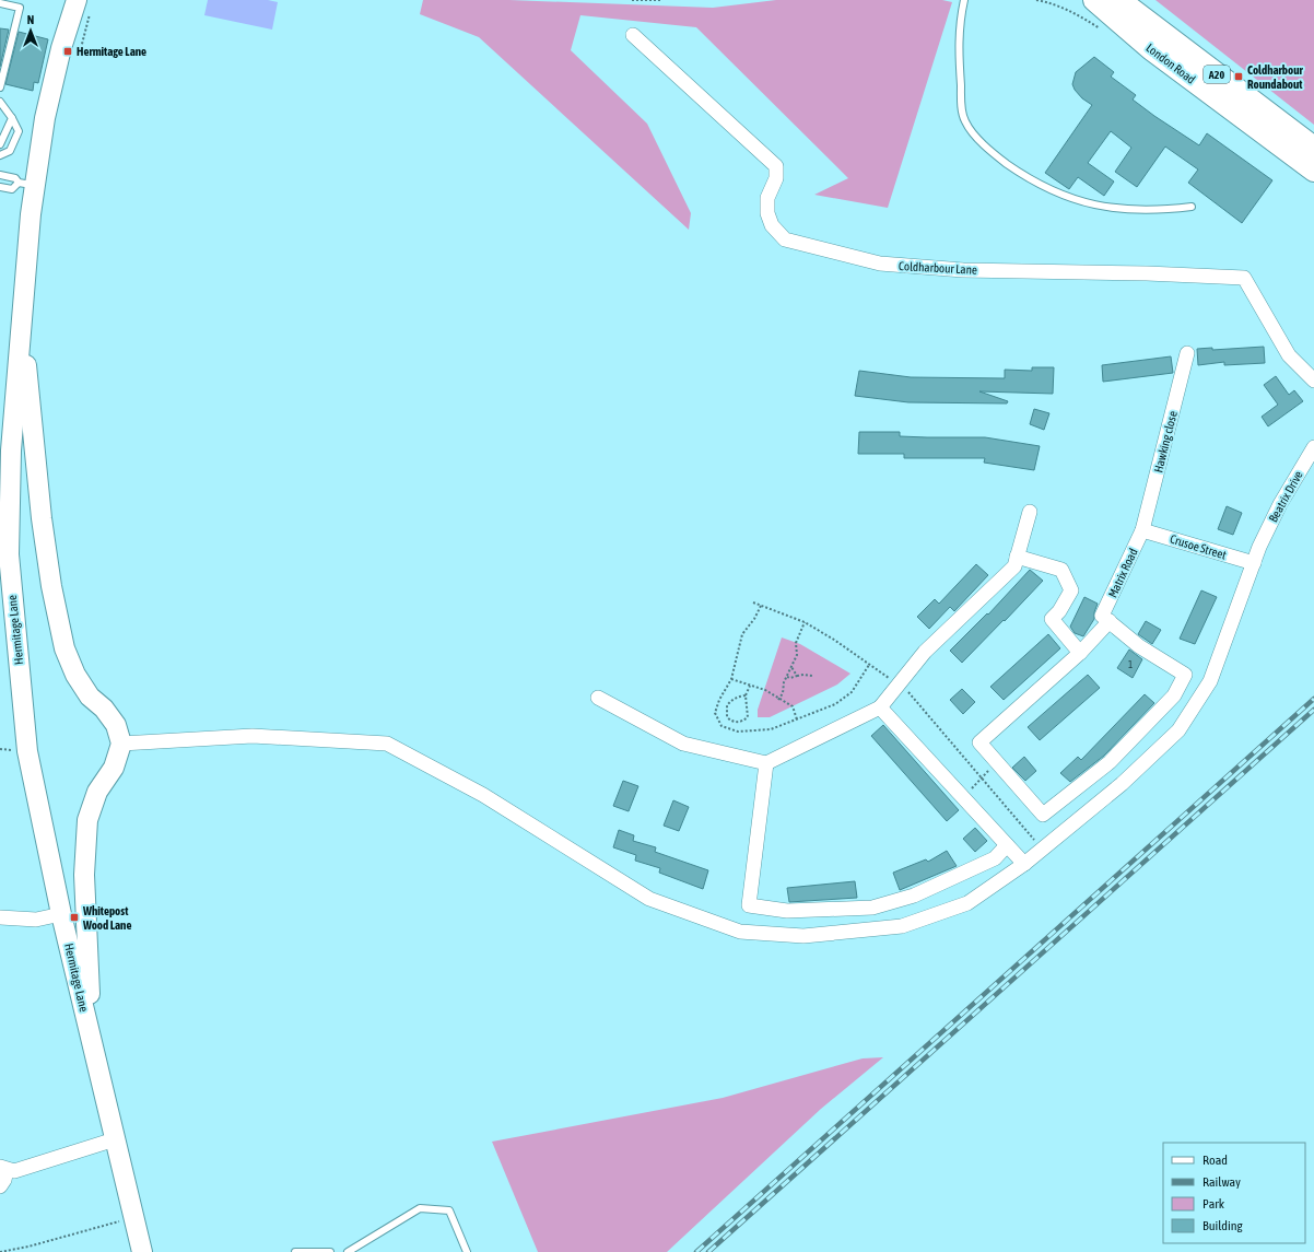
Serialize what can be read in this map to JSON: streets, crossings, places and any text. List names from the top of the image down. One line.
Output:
{"streets":{"main road":["London Road","A20","Hermitage Lane"],"street":["Coldharbour Lane","Hawking close","Beatrix Drive","Crusoe Street","Matrix Road"]},"crossings":[["Hawking close","Crusoe Street"],["Hawking close","Matrix Road"],["Beatrix Drive","Crusoe Street"],["Crusoe Street","Matrix Road"]],"places":{"transit":["Hermitage Lane","Coldharbour Roundabout","Whitepost Wood Lane"]},"house_numbers":["1"],"legend":["Road","Railway","Park","Building"],"north":"top"}
